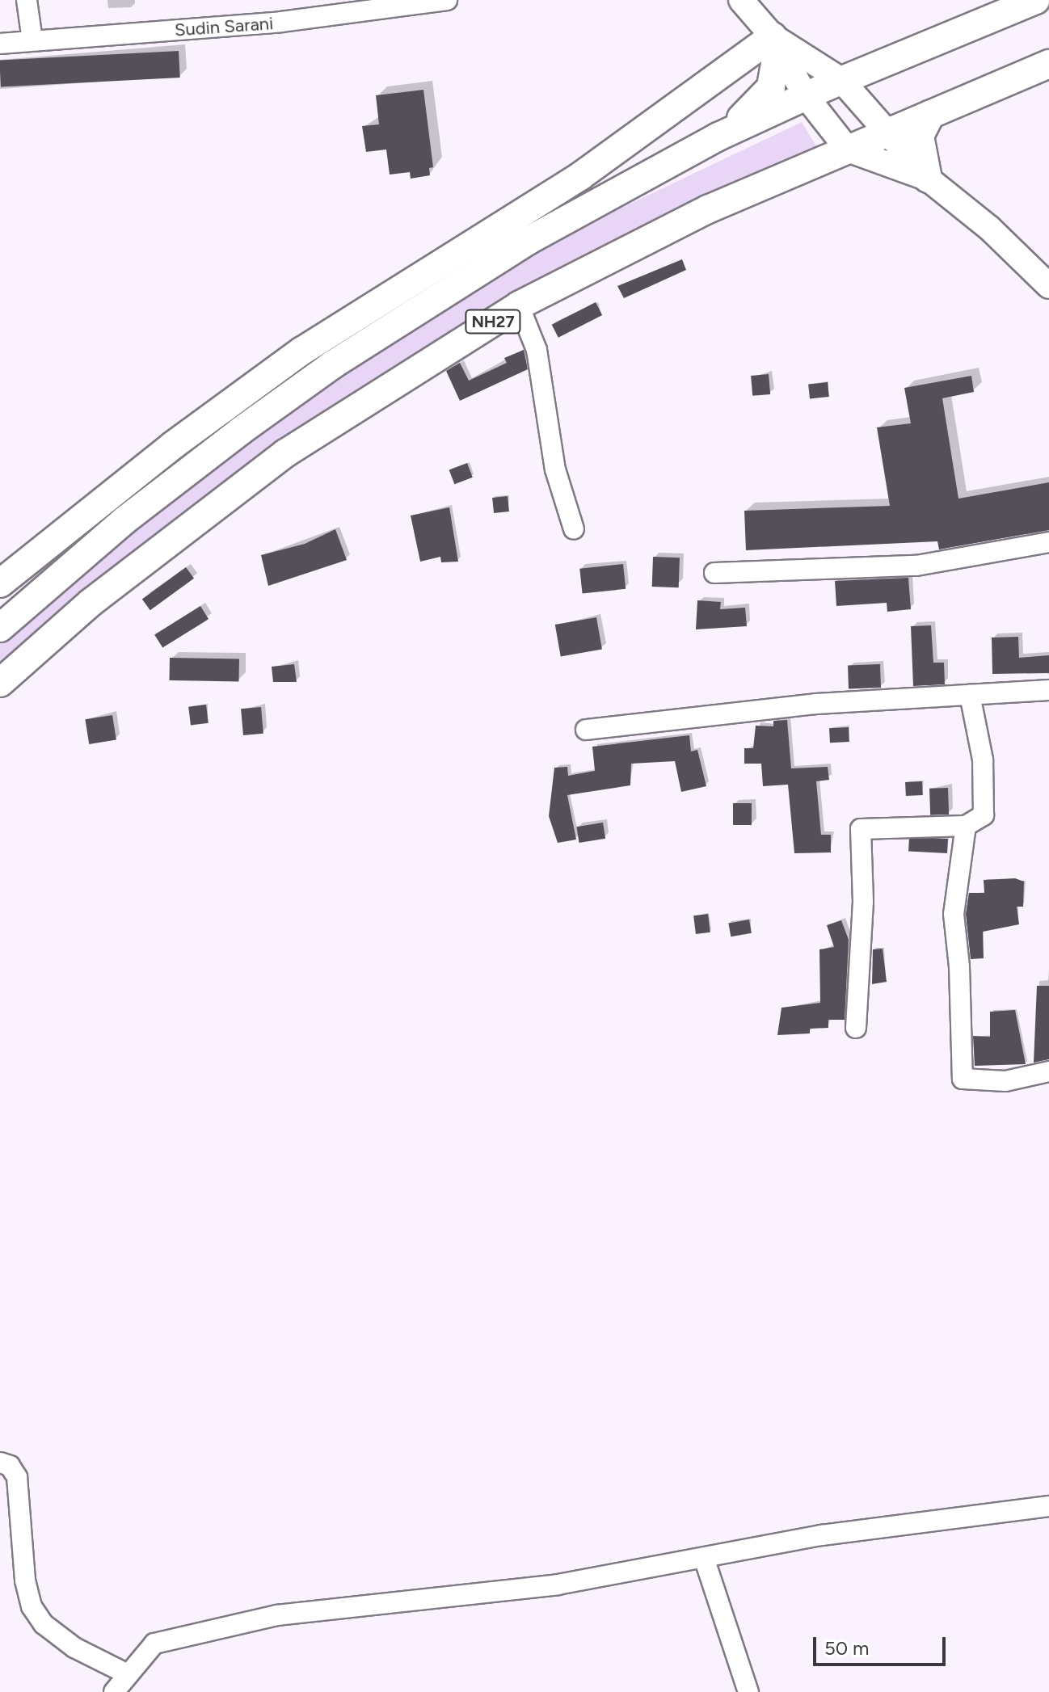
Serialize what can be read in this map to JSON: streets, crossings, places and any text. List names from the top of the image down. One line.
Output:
{"streets":{"highway":["NH27"],"street":["Sudin Sarani"]},"scale_bar":"50 m"}
